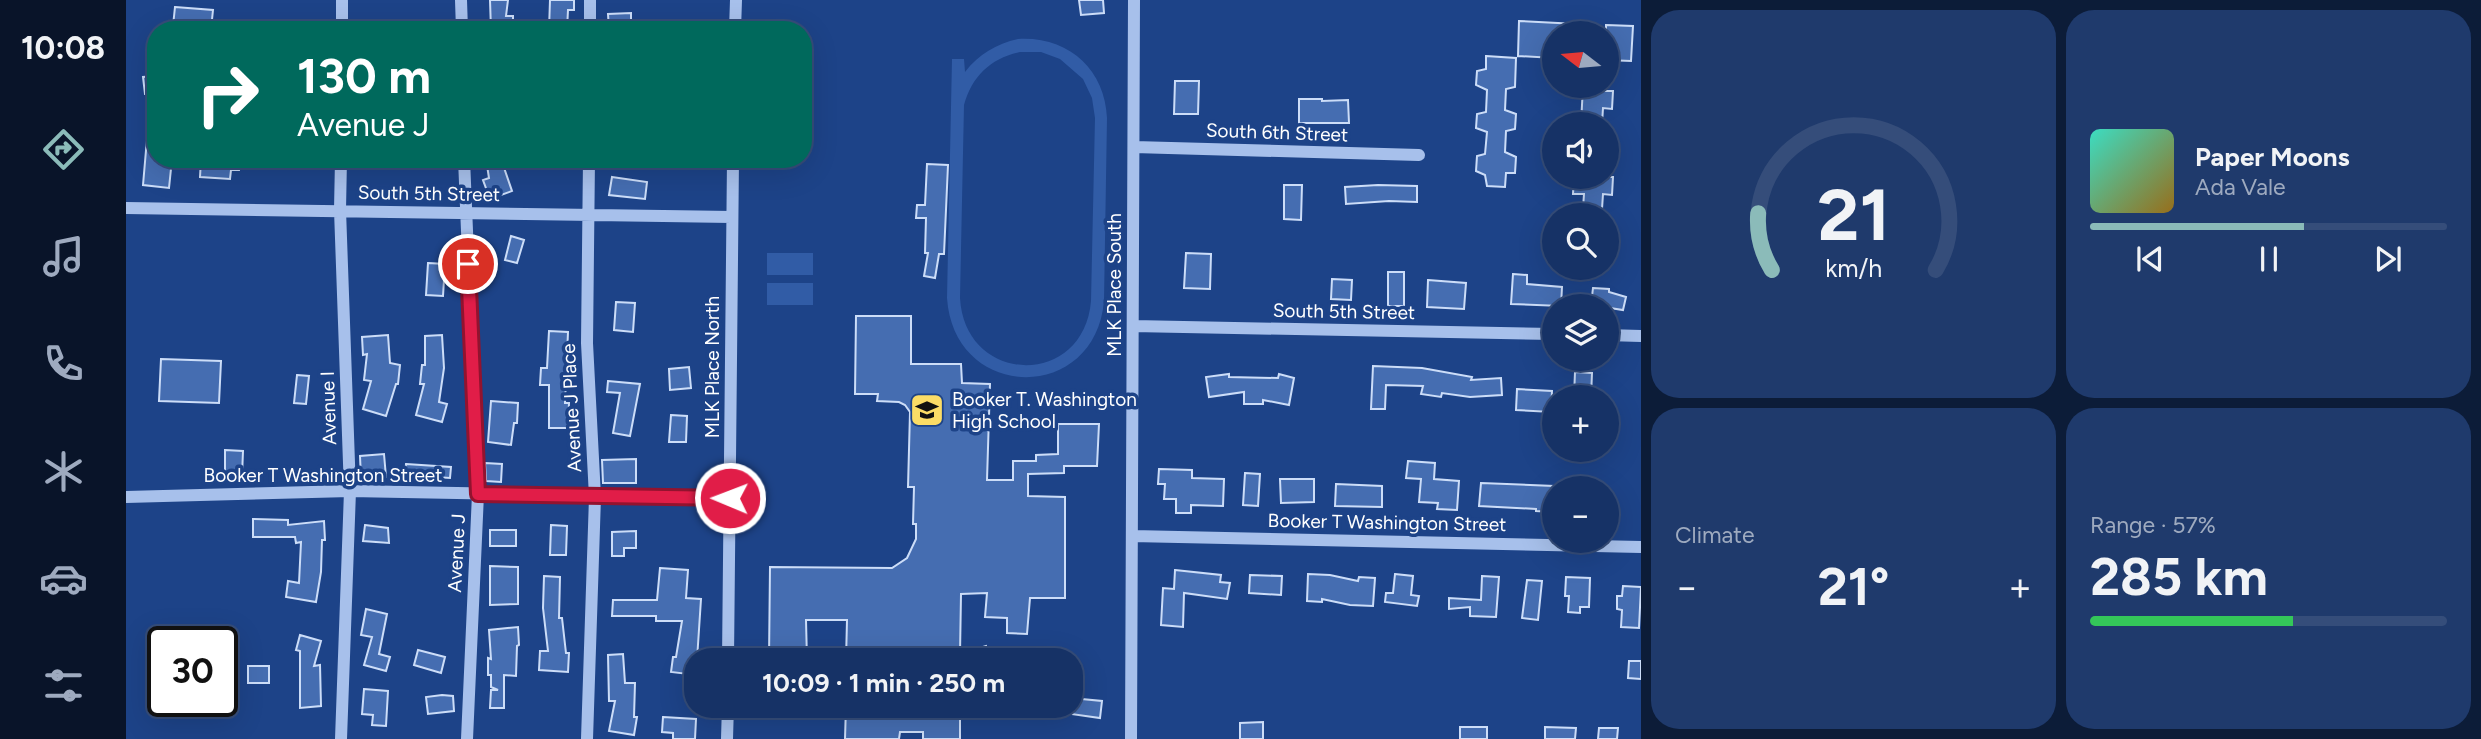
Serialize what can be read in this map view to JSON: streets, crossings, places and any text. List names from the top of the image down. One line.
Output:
{"streets":{"street":["South 6th Street","South 5th Street","MLK Place South","MLK Place North","Avenue I","Avenue J Place","Booker T Washington Street","Avenue J"]},"crossings":[["South 6th Street","MLK Place South"],["South 5th Street","MLK Place South"],["South 5th Street","MLK Place North"],["South 5th Street","Avenue I"],["South 5th Street","Avenue J Place"],["South 5th Street","Avenue J"],["MLK Place South","Booker T Washington Street"],["MLK Place North","Booker T Washington Street"],["Avenue I","Booker T Washington Street"],["Avenue J Place","Booker T Washington Street"],["Booker T Washington Street","Avenue J"]],"places":{"school or university":["Booker T. Washington High School"]},"north":"left","page":{"tabs":"10:08","map_buttons":["+","−"],"turn":["130 m","Avenue J"],"song":["Paper Moons","Ada Vale"],"tile":["Climate",["Range · 57%","285 km"]],"heat":["−","21°","+"],"limit":"30","trip":"10:09 · 1 min · 250 m","gauge":["21","km/h"]}}
